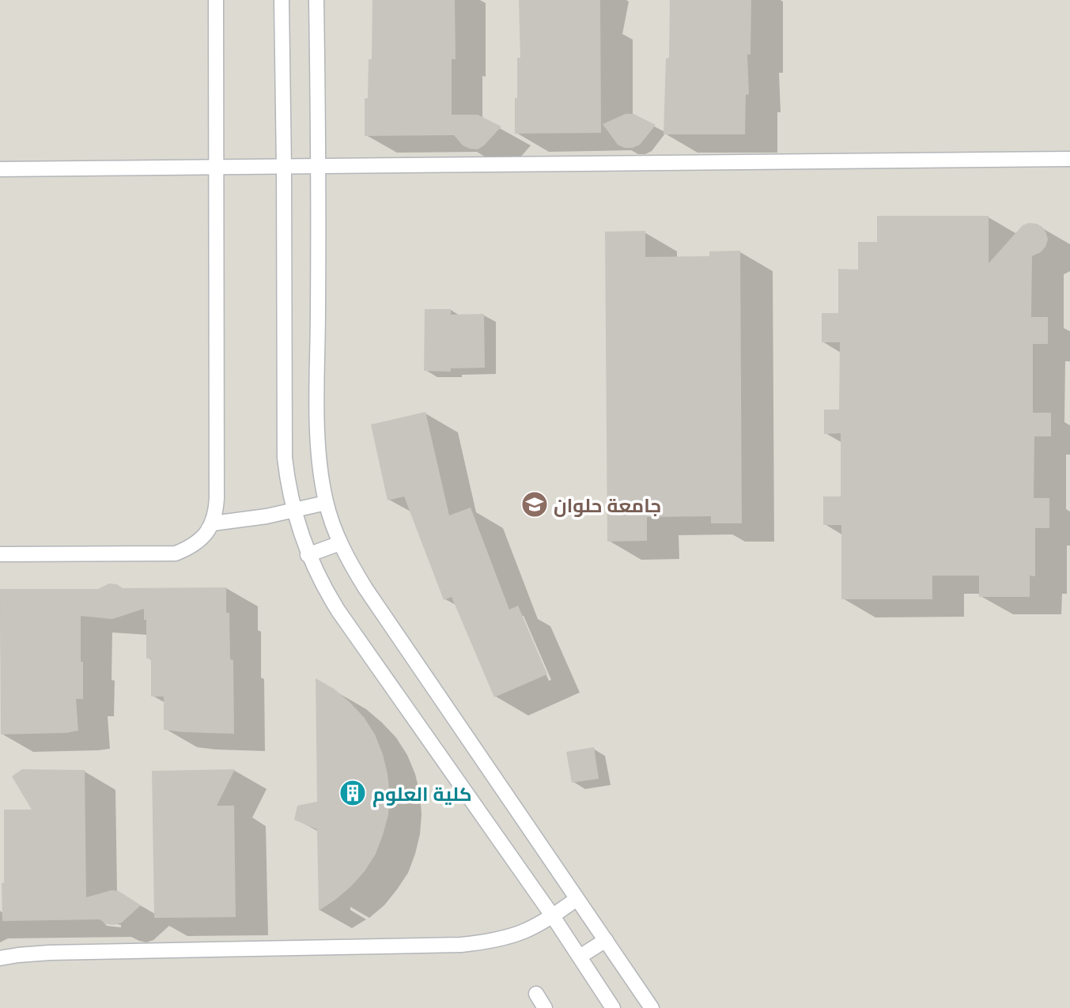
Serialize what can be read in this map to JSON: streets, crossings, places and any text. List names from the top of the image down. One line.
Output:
{"places":{"school or university":["جامعة حلوان"],"building":["كلية العلوم"]}}
